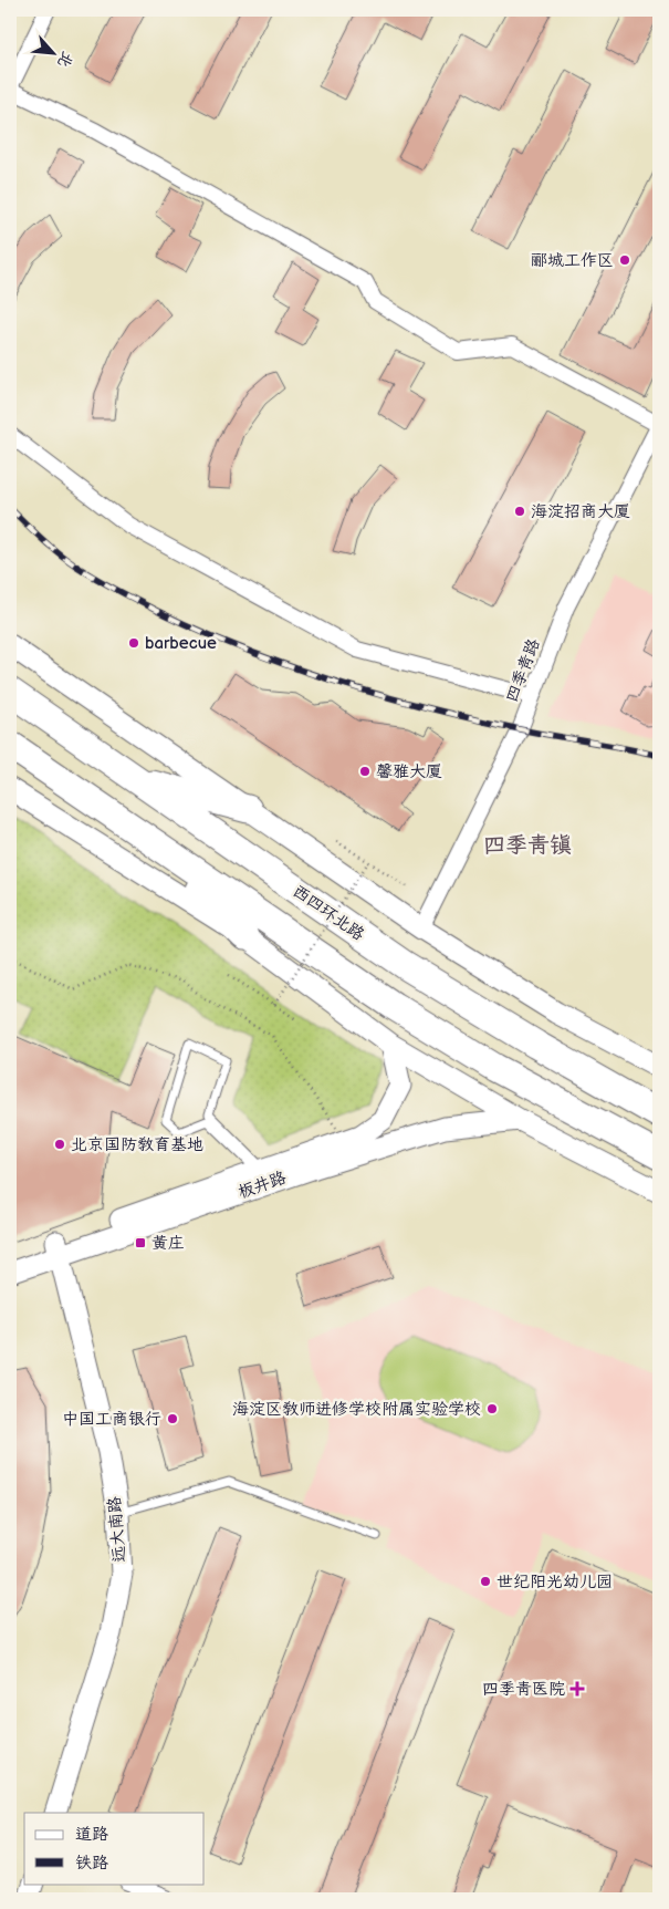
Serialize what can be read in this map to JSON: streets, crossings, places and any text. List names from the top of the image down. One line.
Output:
{"streets":{"highway":["西四环北路"],"street":["四季青路","板井路","远大南路"]},"crossings":[["板井路","远大南路"]],"districts":["四季青镇"],"places":{"other":["郦城工作区","海淀招商大厦","barbecue","馨雅大厦","北京国防教育基地","海淀区教师进修学校附属实验学校","中国工商银行","世纪阳光幼儿园"],"transit":["黄庄"],"health":["四季青医院"]},"legend":["道路","铁路"],"north":"bottom right"}
